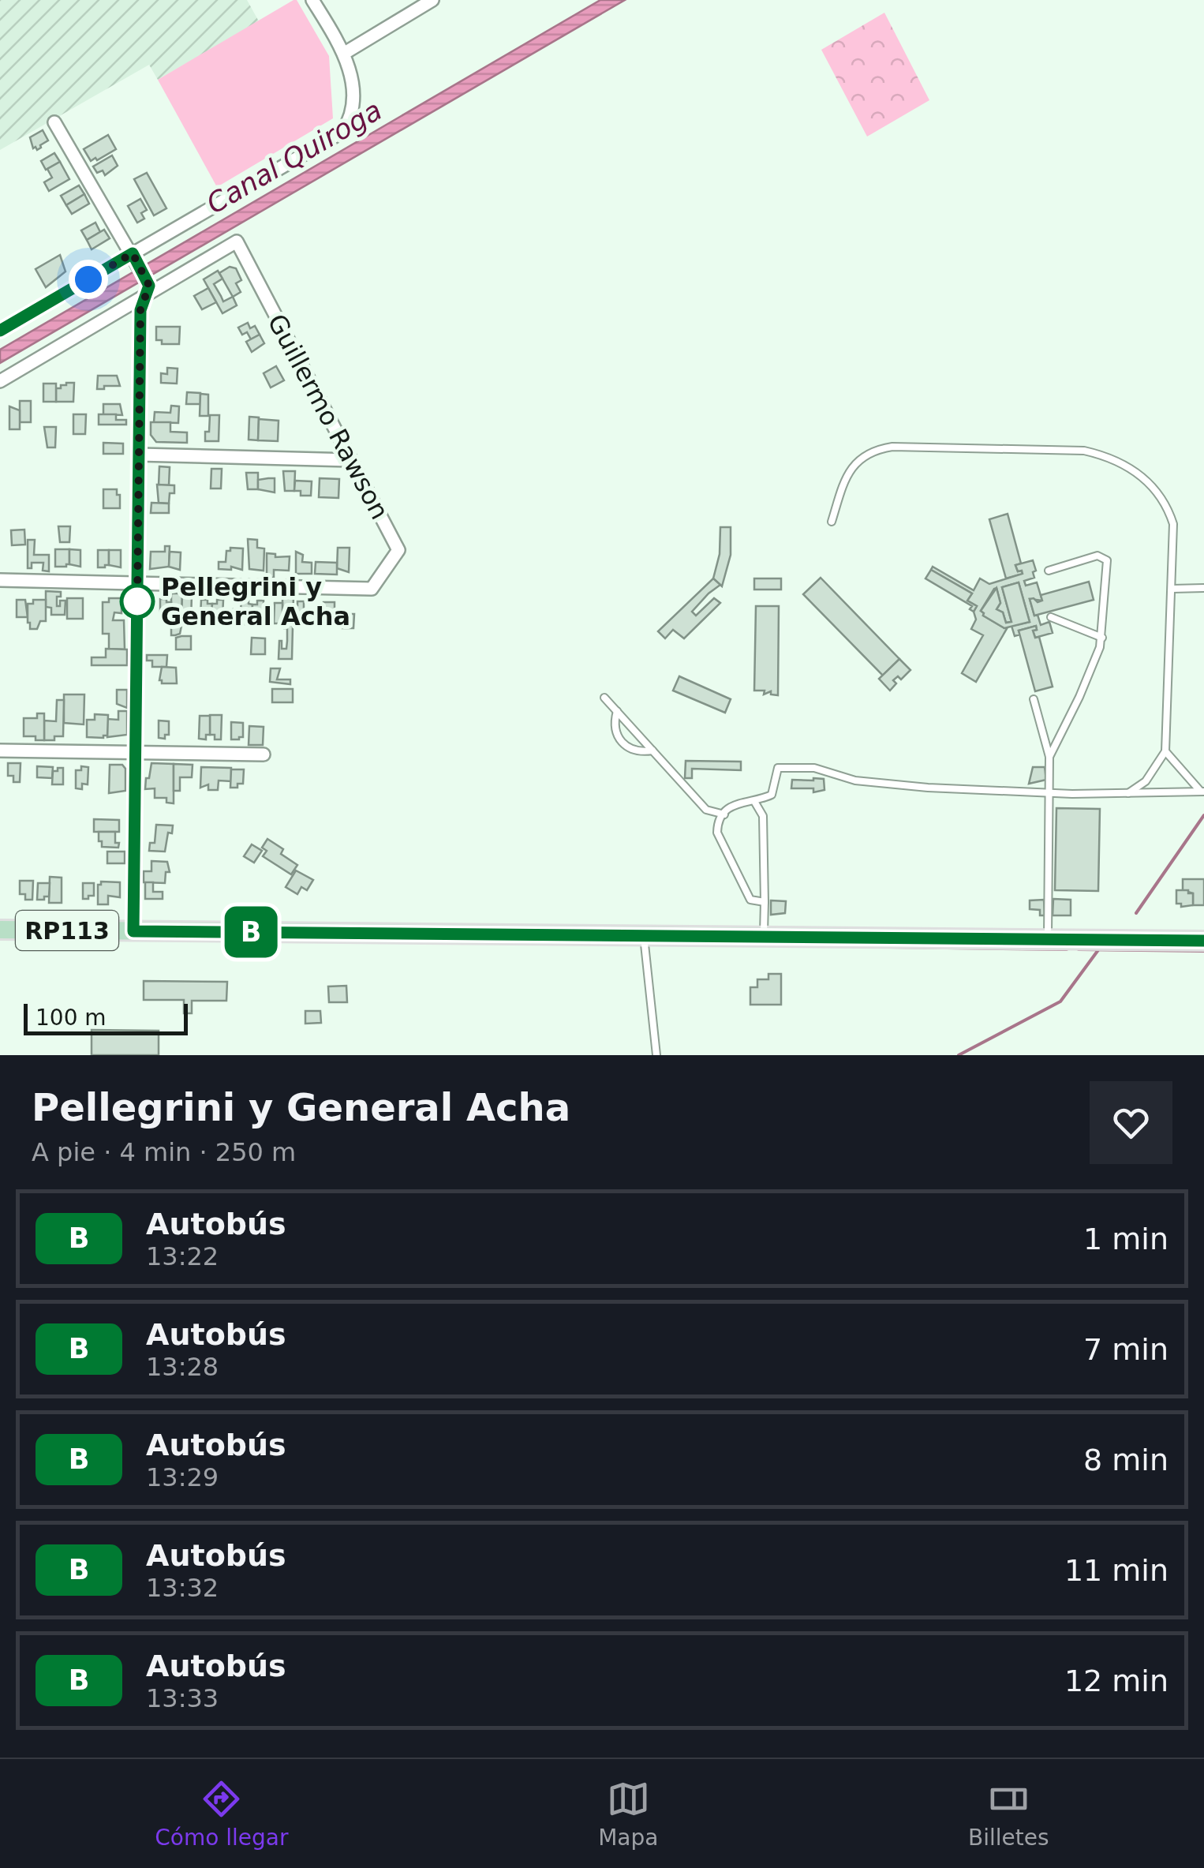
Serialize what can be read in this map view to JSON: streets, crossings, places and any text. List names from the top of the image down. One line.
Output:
{"streets":{"main road":["RP113"],"street":["Guillermo Rawson"]},"water":["Canal Quiroga"],"places":["Pellegrini y General Acha"],"lines":["bus line B"],"scale_bar":"100 m","page":{"on_map":"B","scale":"100 m","heading":["Pellegrini y General Acha","A pie · 4 min · 250 m"],"list":[{"mark":"B","name":"Autobús","note":"13:22","value":"1 min"},{"mark":"B","name":"Autobús","note":"13:28","value":"7 min"},{"mark":"B","name":"Autobús","note":"13:29","value":"8 min"},{"mark":"B","name":"Autobús","note":"13:32","value":"11 min"},{"mark":"B","name":"Autobús","note":"13:33","value":"12 min"}],"tabs":["Cómo llegar","Mapa","Billetes"]}}
